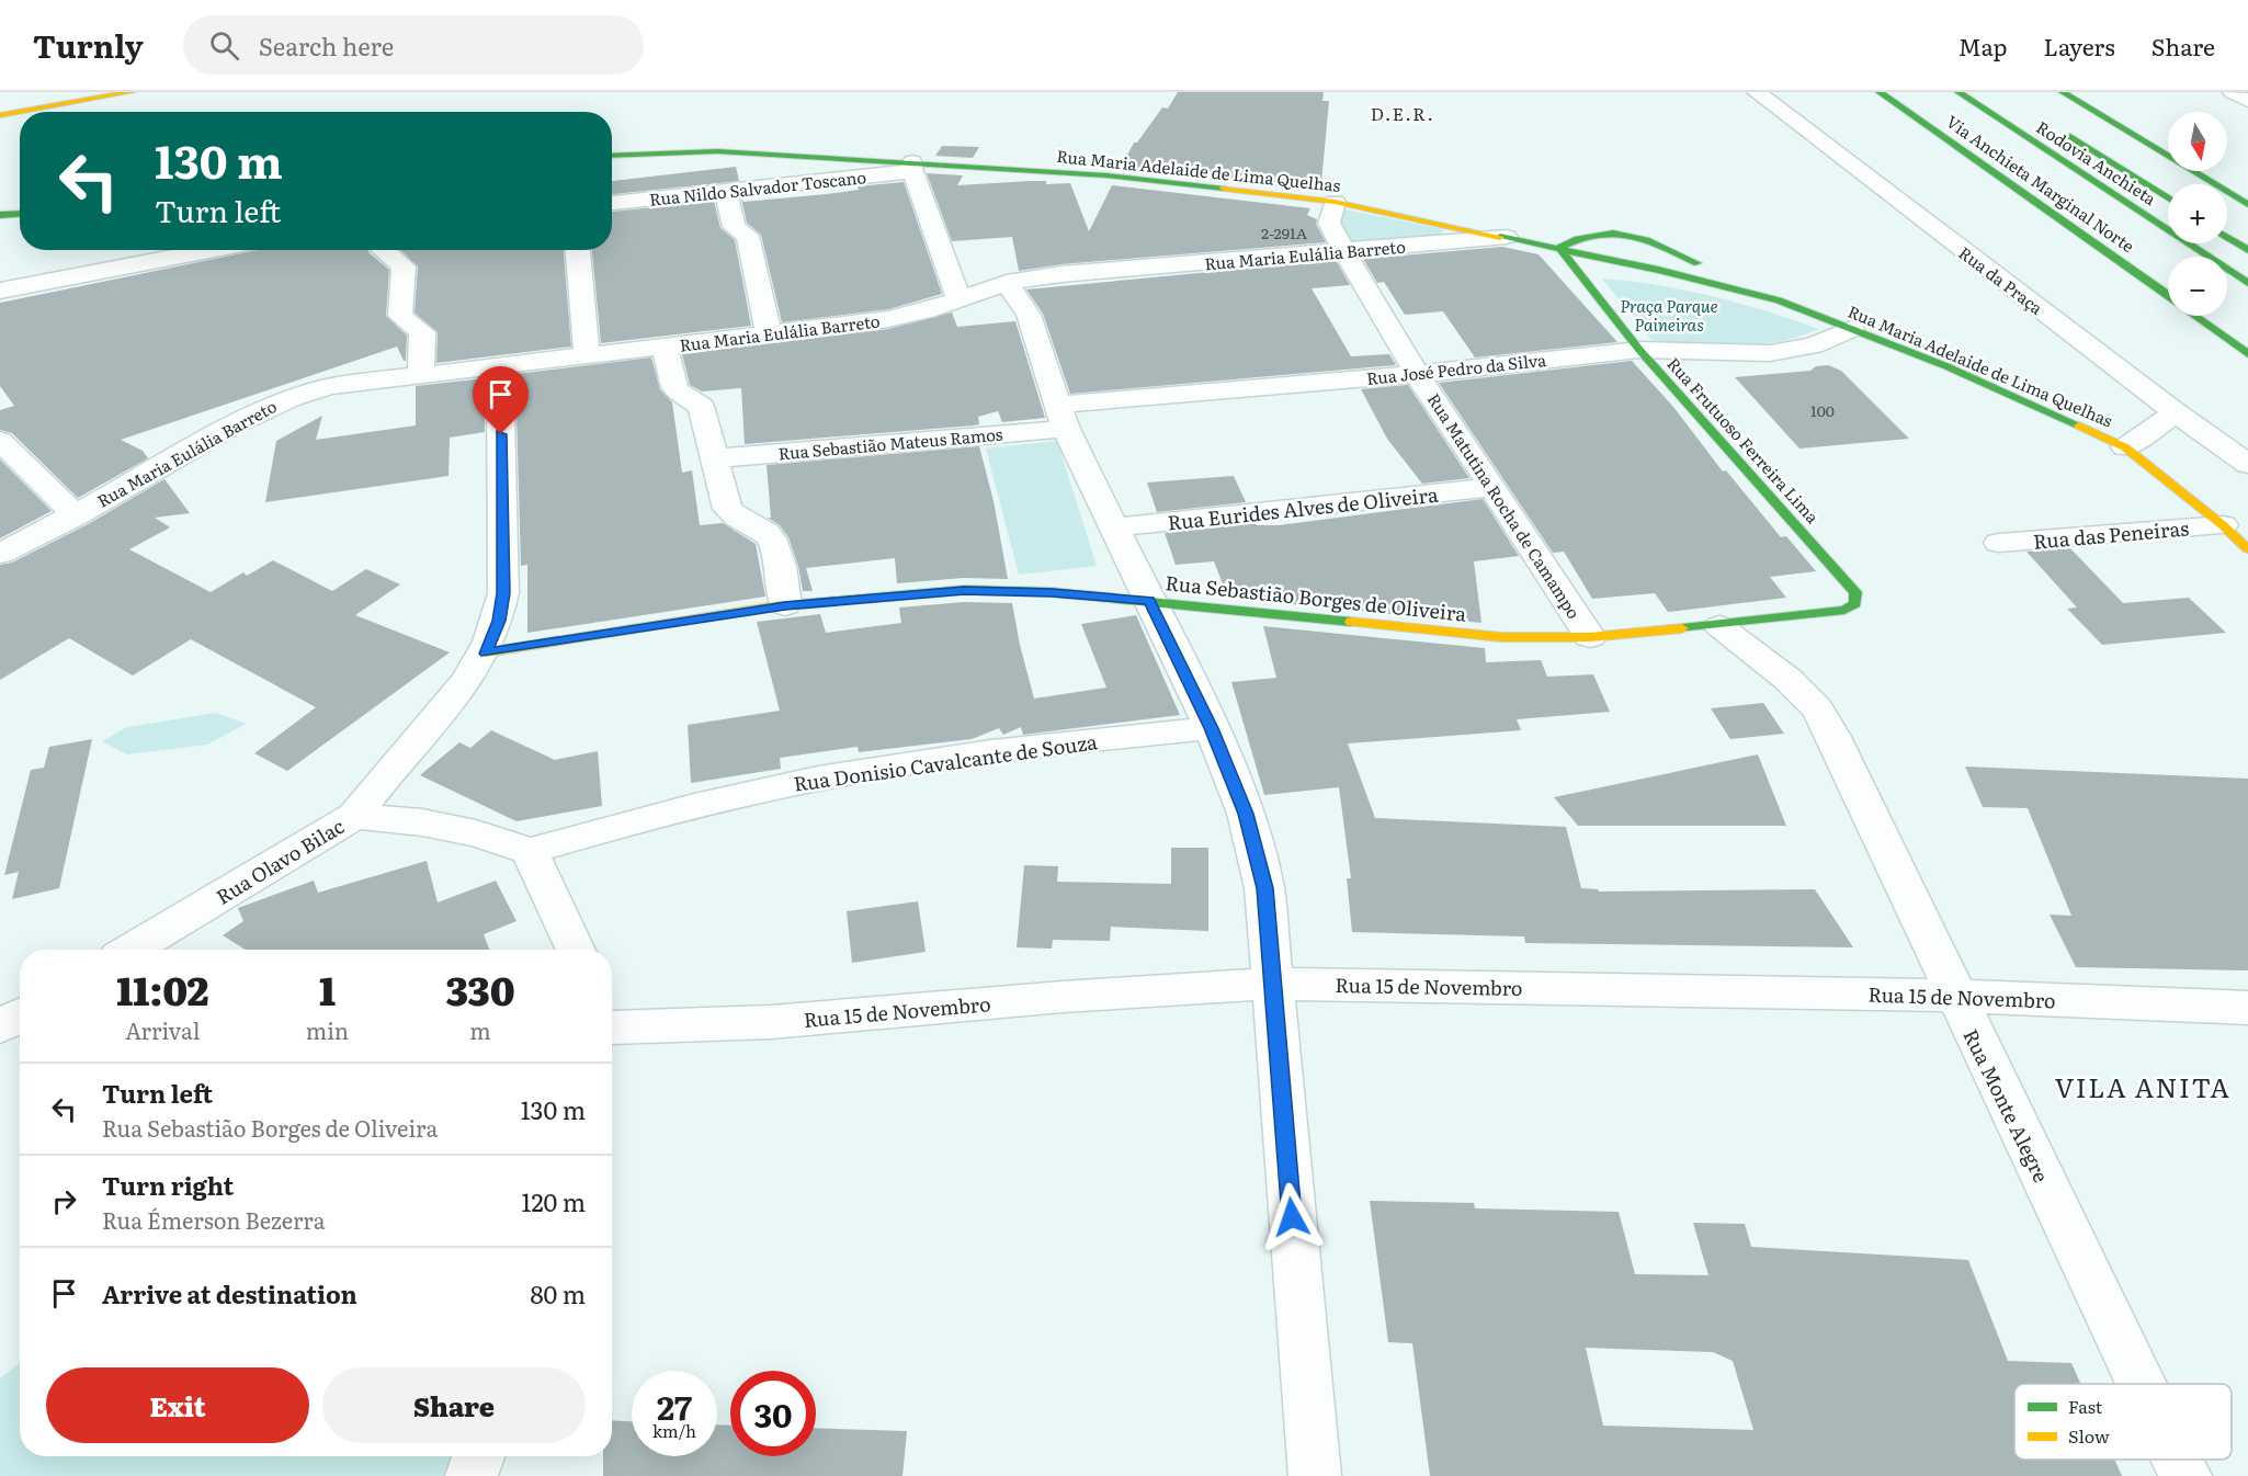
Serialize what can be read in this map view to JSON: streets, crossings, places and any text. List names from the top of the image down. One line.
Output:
{"streets":{"main road":["Rodovia Anchieta","Rua Maria Adelaide de Lima Quelhas","Via Anchieta Marginal Norte","Rua Frutuoso Ferreira Lima","Rua Sebastião Borges de Oliveira"],"street":["Rua Nildo Salvador Toscano","Rua Maria Eulália Barreto","Rua da Praça","Rua José Pedro da Silva","Rua Sebastião Mateus Ramos","Rua Matutina Rocha de Camampo","Rua Eurides Alves de Oliveira","Rua das Peneiras","Rua Donisio Cavalcante de Souza","Rua Olavo Bilac","Rua 15 de Novembro","Rua Monte Alegre"]},"crossings":[["Rua Maria Adelaide de Lima Quelhas","Rua Nildo Salvador Toscano"],["Rua Maria Adelaide de Lima Quelhas","Rua Maria Eulália Barreto"],["Rua Maria Adelaide de Lima Quelhas","Rua José Pedro da Silva"],["Rua Maria Adelaide de Lima Quelhas","Rua Frutuoso Ferreira Lima"],["Rua Maria Adelaide de Lima Quelhas","Rua Matutina Rocha de Camampo"],["Rua Maria Adelaide de Lima Quelhas","Rua das Peneiras"],["Rua Maria Eulália Barreto","Rua Matutina Rocha de Camampo"],["Rua José Pedro da Silva","Rua Frutuoso Ferreira Lima"],["Rua José Pedro da Silva","Rua Sebastião Mateus Ramos"],["Rua José Pedro da Silva","Rua Matutina Rocha de Camampo"],["Rua Frutuoso Ferreira Lima","Rua Sebastião Borges de Oliveira"],["Rua Matutina Rocha de Camampo","Rua Eurides Alves de Oliveira"],["Rua Matutina Rocha de Camampo","Rua Sebastião Borges de Oliveira"],["Rua Sebastião Borges de Oliveira","Rua Monte Alegre"],["Rua Donisio Cavalcante de Souza","Rua Olavo Bilac"],["Rua 15 de Novembro","Rua Monte Alegre"]],"districts":["D.E.R.","VILA ANITA"],"parks":["Praça Parque Paineiras"],"house_numbers":["2-291A","100"],"legend":["Fast","Slow"],"north":"bottom","page":{"header":"Turnly","search":"Search here","nav":["Map","Layers","Share"],"map_buttons":["+","−"],"turn":["130 m","Turn left"],"eta":["11:02","Arrival","1","min","330","m"],"list":[{"name":"Turn left","note":"Rua Sebastião Borges de Oliveira","value":"130 m"},{"name":"Turn right","note":"Rua Émerson Bezerra","value":"120 m"},{"name":"Arrive at destination","value":"80 m"}],"buttons":["Exit","Share"],"speed":"27 km/h","limit":"30"}}
